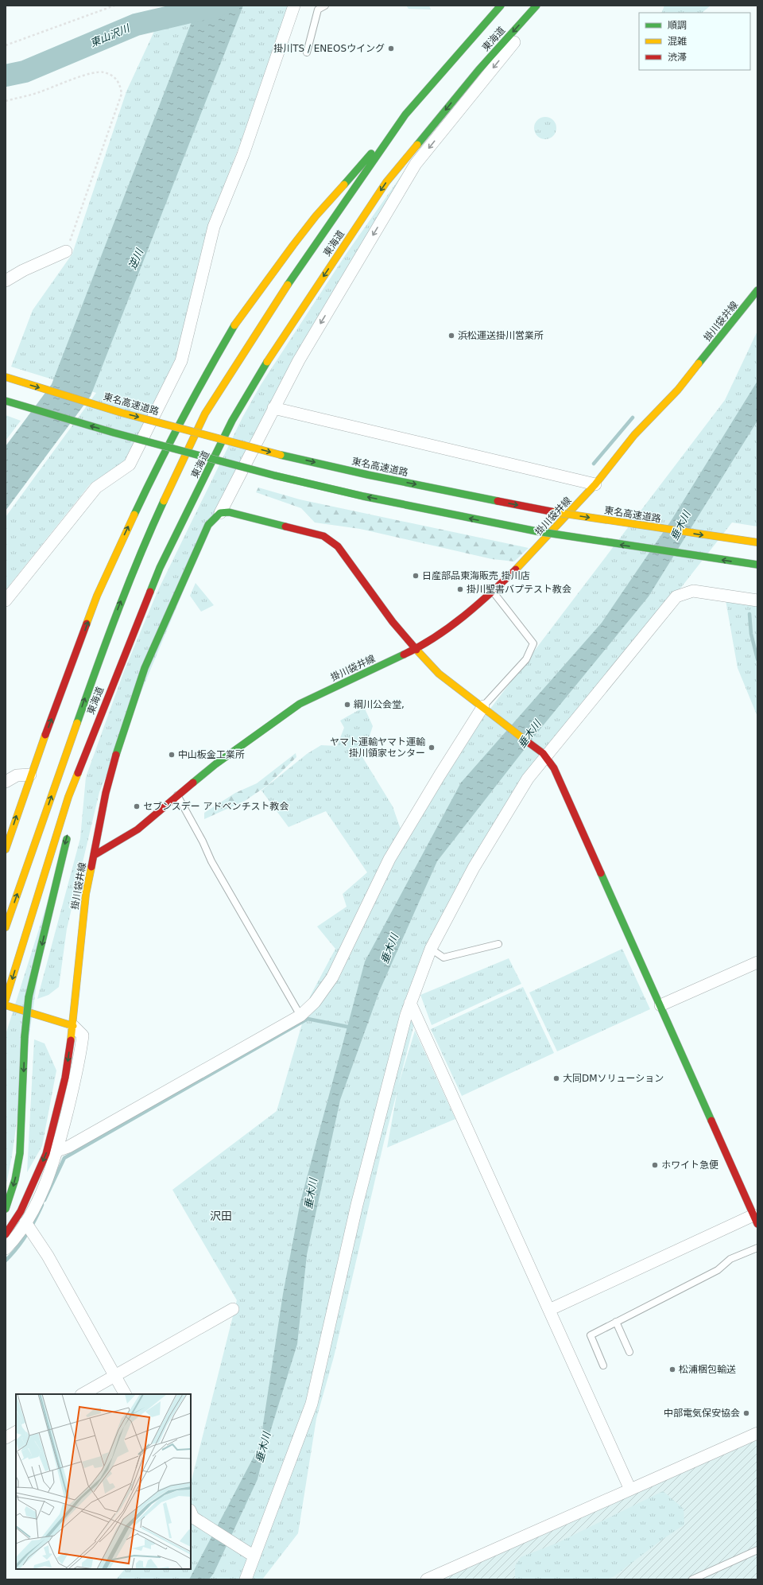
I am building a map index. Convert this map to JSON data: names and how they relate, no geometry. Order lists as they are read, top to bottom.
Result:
{
  "streets": {
    "main road": ["東海道", "掛川袋井線", "東名高速道路"]
  },
  "districts": ["沢田"],
  "water": ["東山沢川", "逆川", "垂木川"],
  "places": [
    "掛川TS / ENEOSウイング",
    "浜松運送掛川営業所",
    "日産部品東海販売 掛川店",
    "掛川聖書バプテスト教会",
    "綱川公会堂,",
    "ヤマト運輸ヤマト運輸 掛川領家センター",
    "中山板金工業所",
    "セブンスデー アドベンチスト教会",
    "大同DMソリューション",
    "ホワイト急便",
    "松浦梱包輸送",
    "中部電気保安協会"
  ],
  "legend": ["順調", "混雑", "渋滞"]
}
